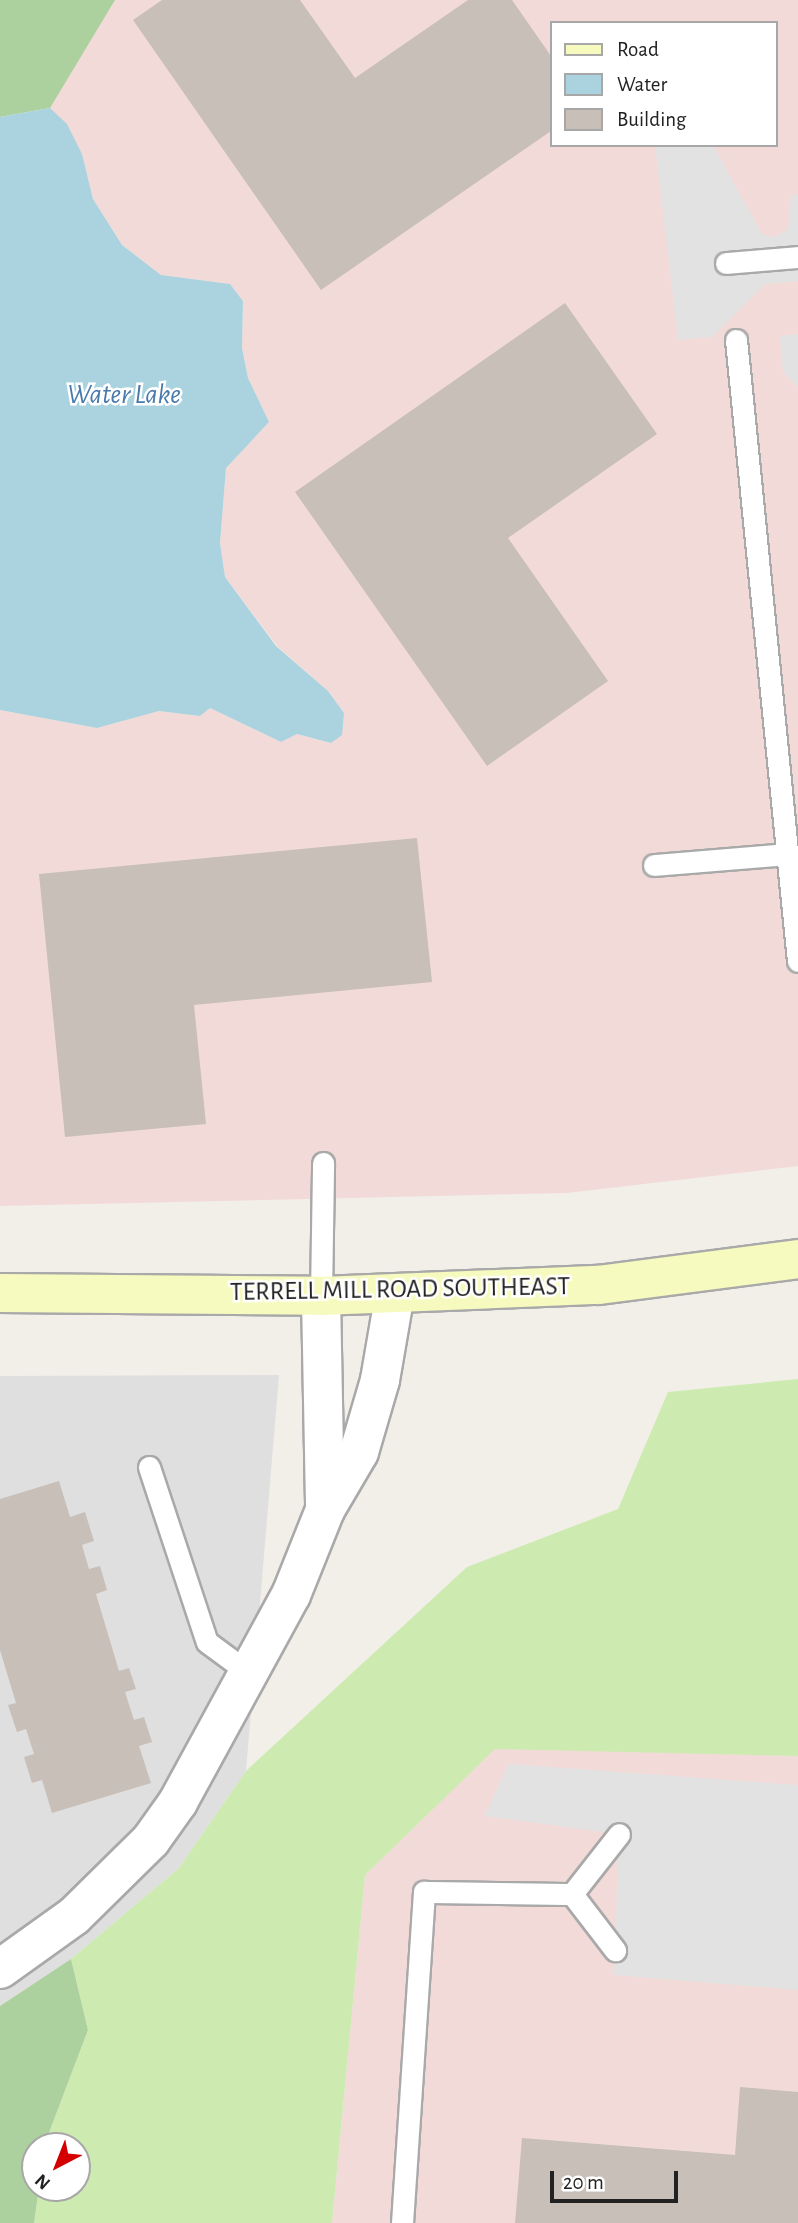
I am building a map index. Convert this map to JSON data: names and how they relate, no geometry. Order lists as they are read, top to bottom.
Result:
{
  "streets": {
    "main road": ["TERRELL MILL ROAD SOUTHEAST"]
  },
  "water": ["Water Lake"],
  "legend": ["Road", "Water", "Building"],
  "scale_bar": "20 m",
  "north": "bottom left"
}
